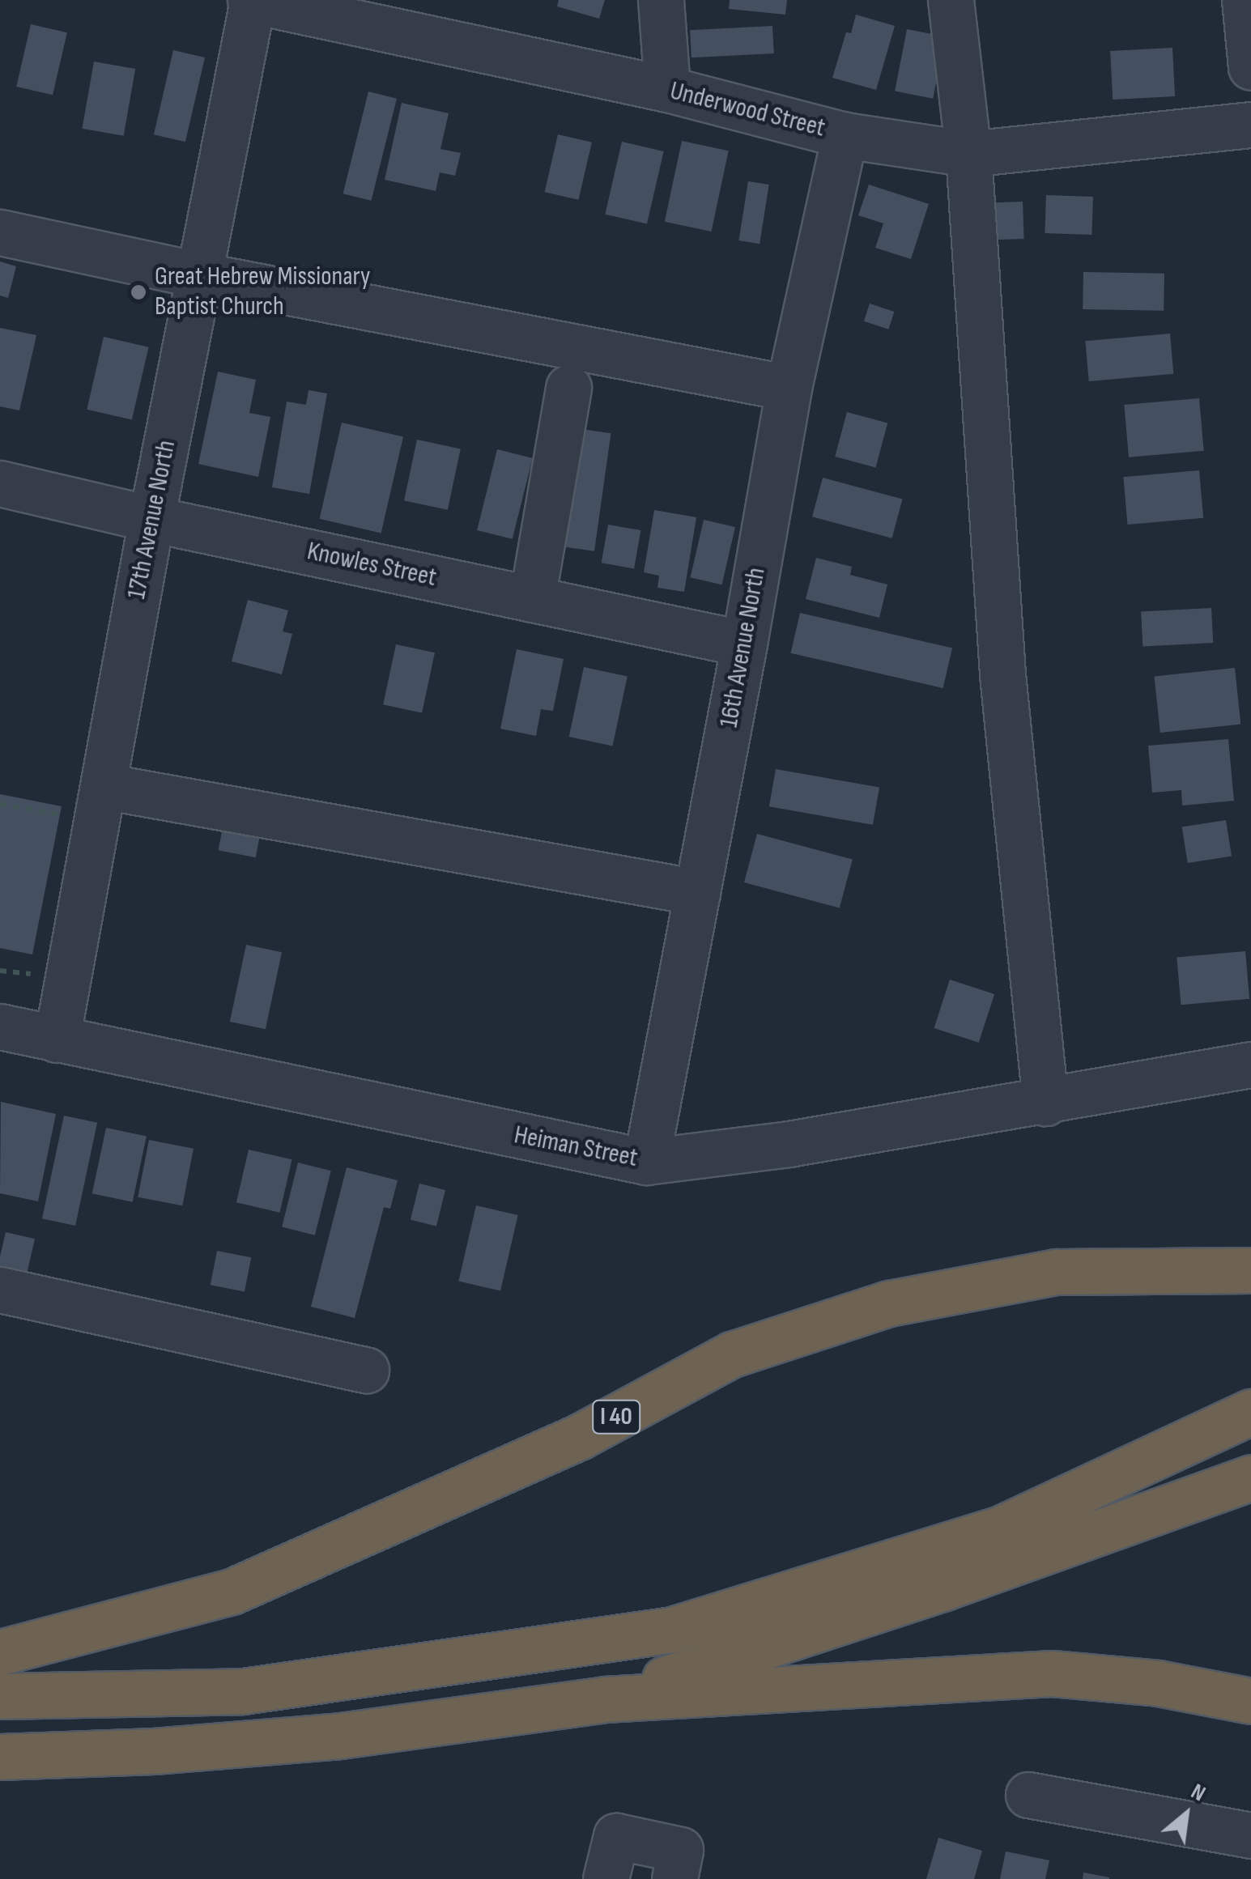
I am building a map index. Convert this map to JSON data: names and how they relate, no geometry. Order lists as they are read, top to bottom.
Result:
{
  "streets": {
    "highway": ["I 40"],
    "street": [
      "Underwood Street",
      "17th Avenue North",
      "Knowles Street",
      "16th Avenue North",
      "Heiman Street"
    ]
  },
  "crossings": [
    ["Underwood Street", "17th Avenue North"],
    ["Underwood Street", "16th Avenue North"],
    ["17th Avenue North", "Knowles Street"],
    ["17th Avenue North", "Heiman Street"],
    ["Knowles Street", "16th Avenue North"],
    ["16th Avenue North", "Heiman Street"]
  ],
  "places": ["Great Hebrew Missionary Baptist Church"],
  "north": "top right"
}
